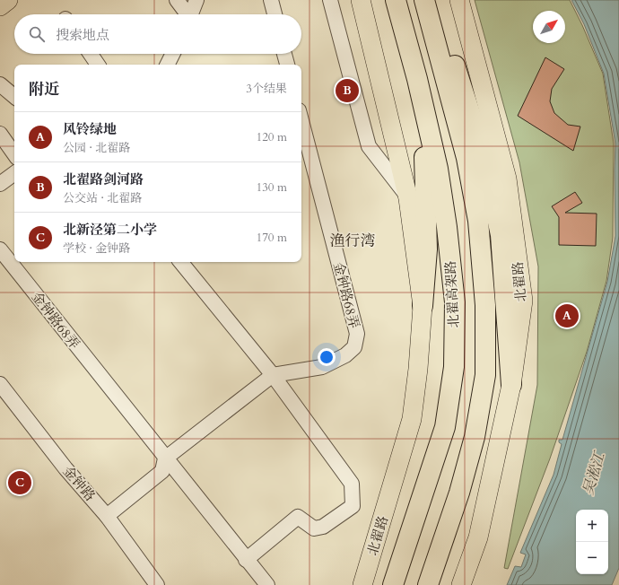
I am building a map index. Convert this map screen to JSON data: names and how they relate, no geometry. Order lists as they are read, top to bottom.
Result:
{
  "streets": {
    "highway": ["北翟高架路"],
    "main road": ["北翟路"],
    "street": ["金钟路68弄", "金钟路"]
  },
  "crossings": [
    ["金钟路68弄", "金钟路"]
  ],
  "districts": ["渔行湾"],
  "water": ["吴淞江"],
  "north": "top right",
  "page": {
    "search": "搜索地点",
    "heading": ["附近", "3个结果"],
    "pins": ["B", "A", "C"],
    "list": [
      {
        "mark": "A",
        "name": "风铃绿地",
        "note": "公园 · 北翟路",
        "value": "120 m"
      },
      {
        "mark": "B",
        "name": "北翟路剑河路",
        "note": "公交站 · 北翟路",
        "value": "130 m"
      },
      {
        "mark": "C",
        "name": "北新泾第二小学",
        "note": "学校 · 金钟路",
        "value": "170 m"
      }
    ],
    "map_buttons": ["+", "−"]
  }
}
